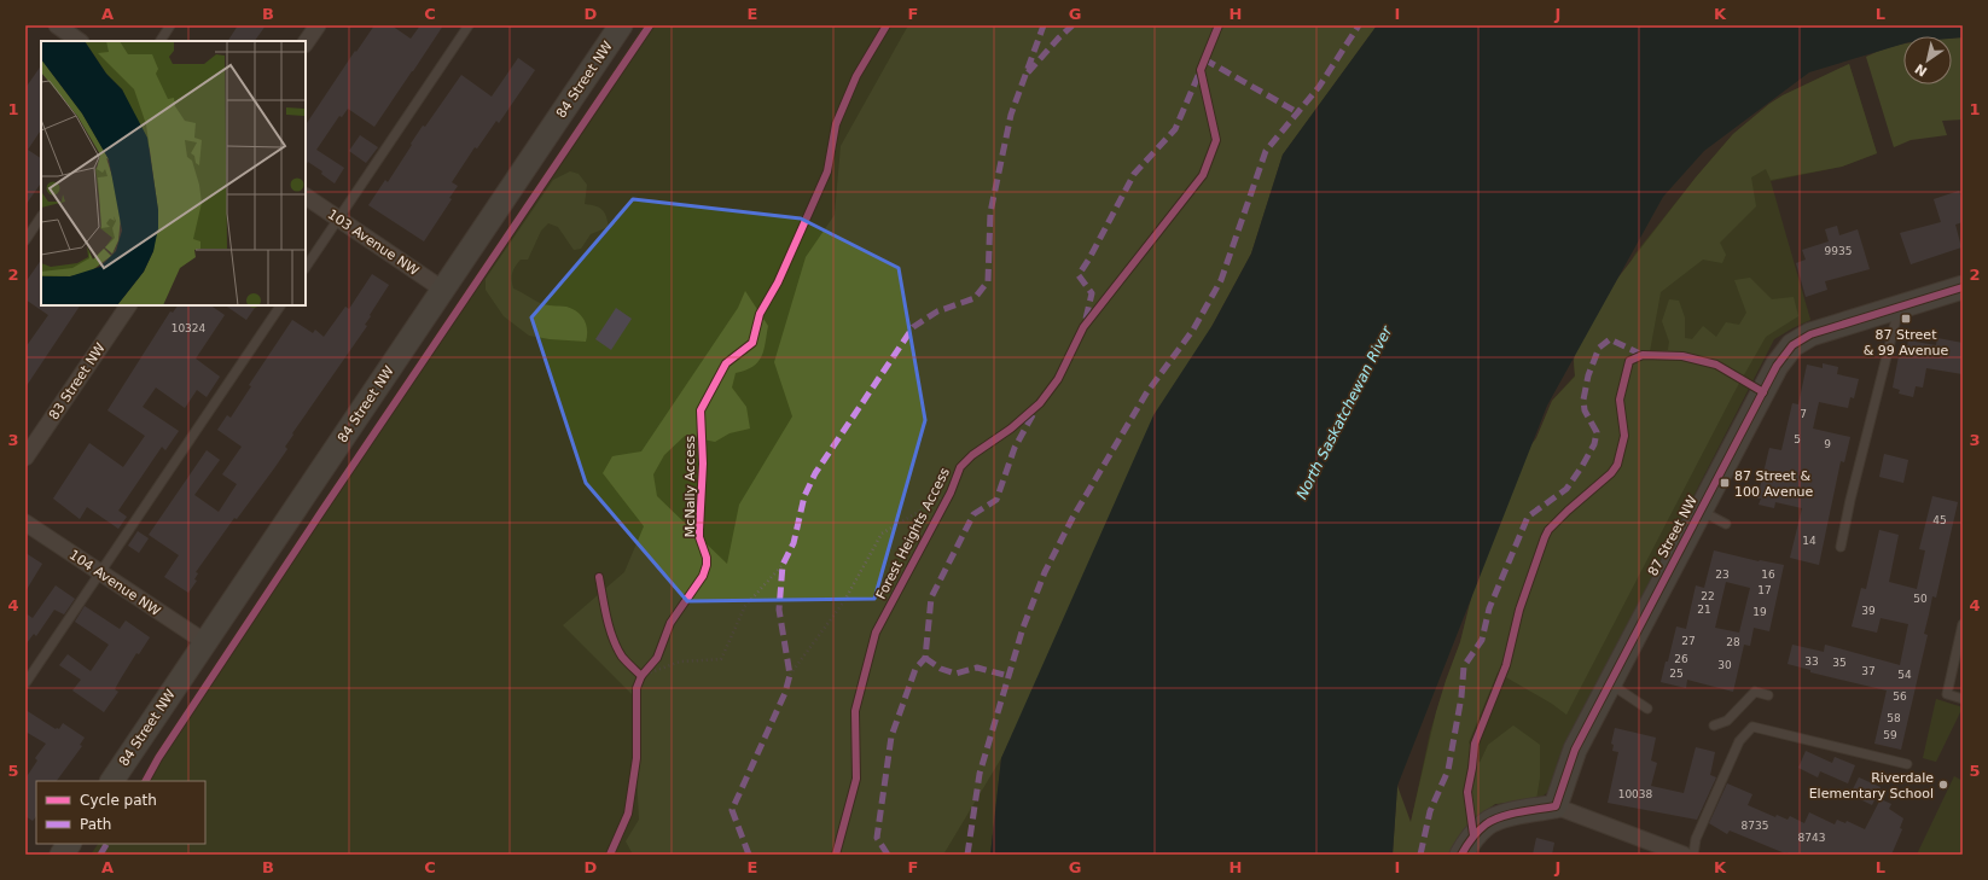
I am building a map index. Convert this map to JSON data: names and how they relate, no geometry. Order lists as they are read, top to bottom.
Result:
{
  "streets": {
    "main road": ["84 Street NW", "87 Street NW"],
    "street": ["103 Avenue NW", "83 Street NW", "104 Avenue NW"],
    "cycle path": ["McNally Access", "Forest Heights Access"]
  },
  "crossings": [
    ["84 Street NW", "103 Avenue NW"],
    ["84 Street NW", "104 Avenue NW"]
  ],
  "water": ["North Saskatchewan River"],
  "places": {
    "transit": ["87 Street & 99 Avenue", "87 Street & 100 Avenue"],
    "other": ["Riverdale Elementary School"]
  },
  "house_numbers": [
    "9935",
    "10324",
    "7",
    "5",
    "9",
    "45",
    "14",
    "23",
    "16",
    "17",
    "22",
    "50",
    "21",
    "39",
    "19",
    "27",
    "28",
    "26",
    "33",
    "35",
    "30",
    "37",
    "25",
    "54",
    "56",
    "58",
    "59",
    "10038",
    "8735",
    "8743"
  ],
  "legend": ["Cycle path", "Path"],
  "north": "bottom left",
  "grid": {
    "columns": [
      "A",
      "B",
      "C",
      "D",
      "E",
      "F",
      "G",
      "H",
      "I",
      "J",
      "K",
      "L"
    ],
    "rows": [
      "1",
      "2",
      "3",
      "4",
      "5"
    ]
  }
}
